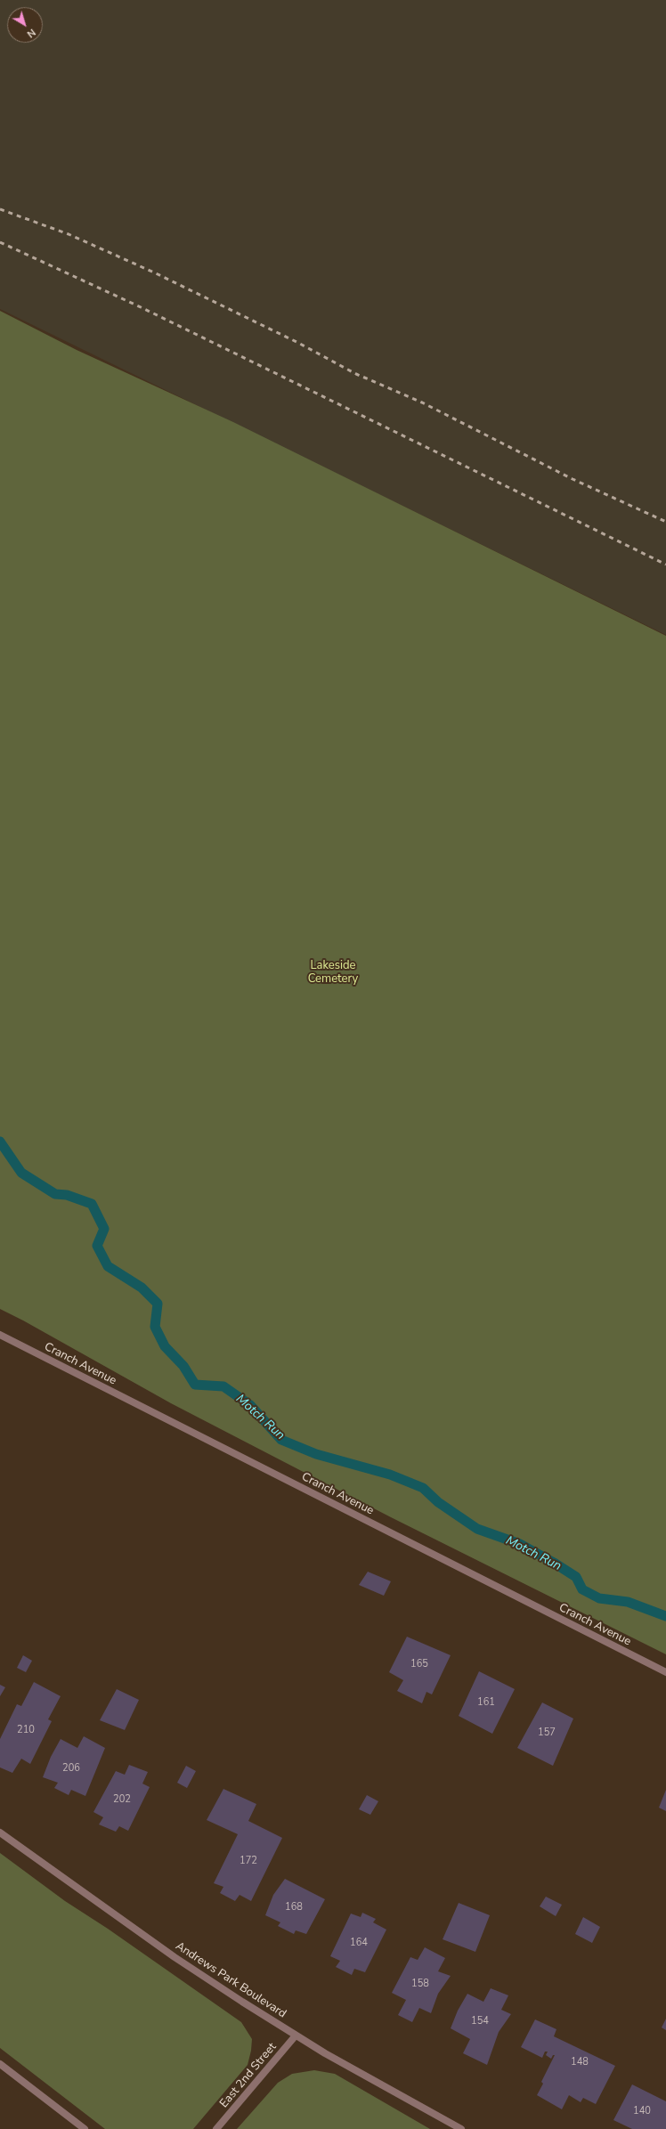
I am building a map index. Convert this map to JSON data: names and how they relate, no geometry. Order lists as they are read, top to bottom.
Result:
{
  "streets": {
    "street": ["Cranch Avenue", "Andrews Park Boulevard", "East 2nd Street"]
  },
  "crossings": [
    ["Andrews Park Boulevard", "East 2nd Street"]
  ],
  "water": ["Motch Run"],
  "parks": ["Lakeside Cemetery"],
  "house_numbers": [
    "165",
    "161",
    "210",
    "157",
    "206",
    "202",
    "172",
    "168",
    "164",
    "158",
    "154",
    "148",
    "140"
  ],
  "north": "bottom right"
}
